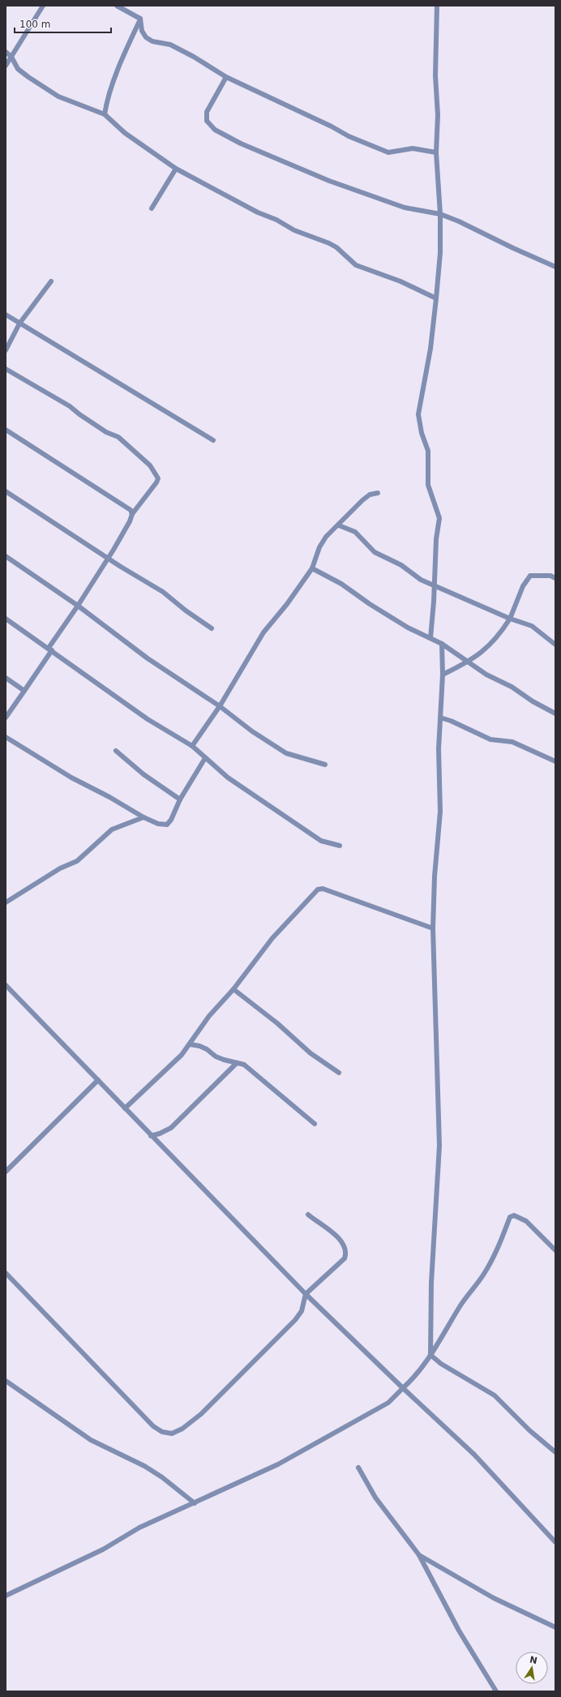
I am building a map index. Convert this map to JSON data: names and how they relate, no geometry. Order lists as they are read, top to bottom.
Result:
{
  "scale_bar": "100 m",
  "north": "top"
}
